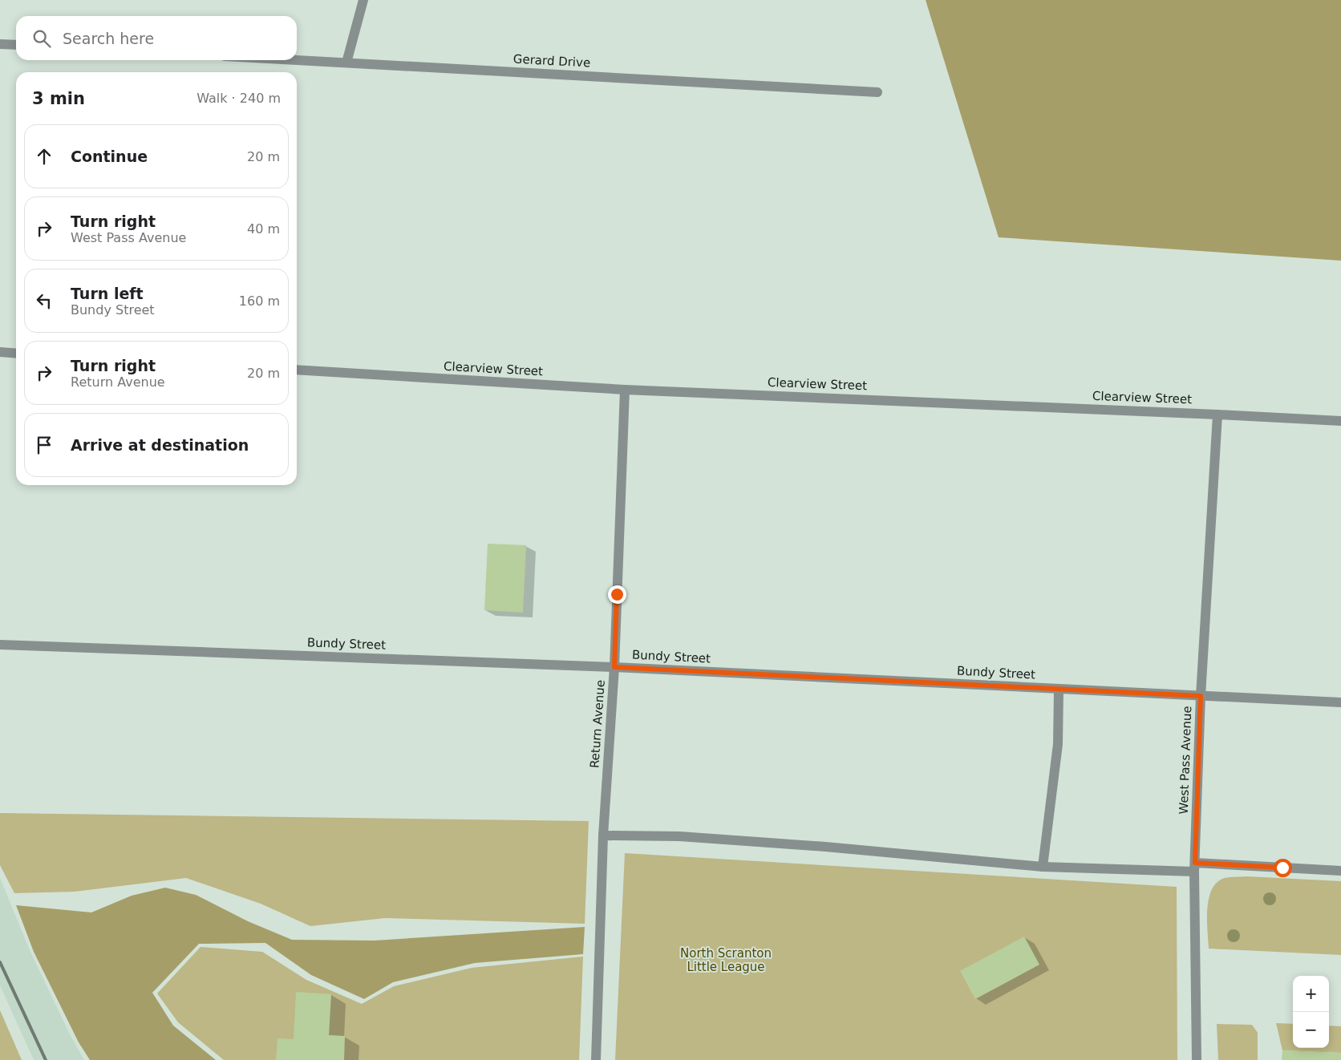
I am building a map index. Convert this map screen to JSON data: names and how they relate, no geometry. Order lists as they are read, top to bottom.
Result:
{
  "streets": {
    "street": [
      "Gerard Drive",
      "Clearview Street",
      "Bundy Street",
      "Return Avenue",
      "West Pass Avenue"
    ]
  },
  "crossings": [
    ["Clearview Street", "Return Avenue"],
    ["Clearview Street", "West Pass Avenue"],
    ["Bundy Street", "Return Avenue"],
    ["Bundy Street", "West Pass Avenue"]
  ],
  "parks": ["North Scranton Little League"],
  "page": {
    "search": "Search here",
    "heading": ["3 min", "Walk · 240 m"],
    "list": [
      ["Continue", "20 m"],
      ["Turn right", "West Pass Avenue", "40 m"],
      ["Turn left", "Bundy Street", "160 m"],
      ["Turn right", "Return Avenue", "20 m"],
      "Arrive at destination"
    ],
    "map_buttons": ["+", "−"]
  }
}
